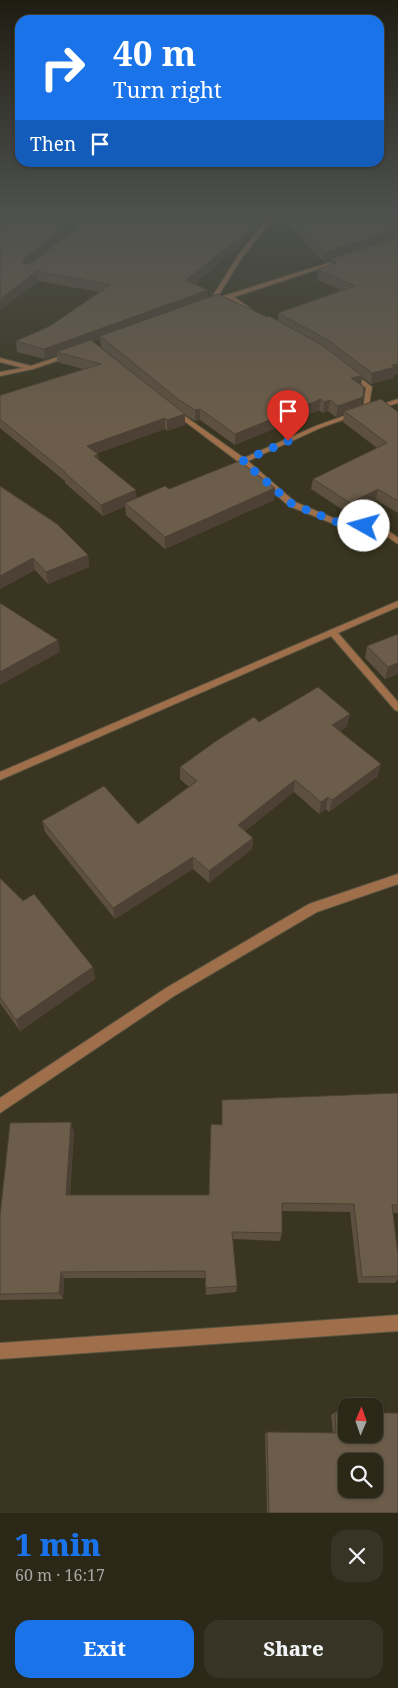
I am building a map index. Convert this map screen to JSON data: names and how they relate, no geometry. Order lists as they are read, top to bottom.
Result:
{
  "north": "top",
  "page": {
    "turn": ["40 m", "Turn right"],
    "then": "Then",
    "heading": ["1 min", "60 m · 16:17"],
    "buttons": ["Exit", "Share"]
  }
}
